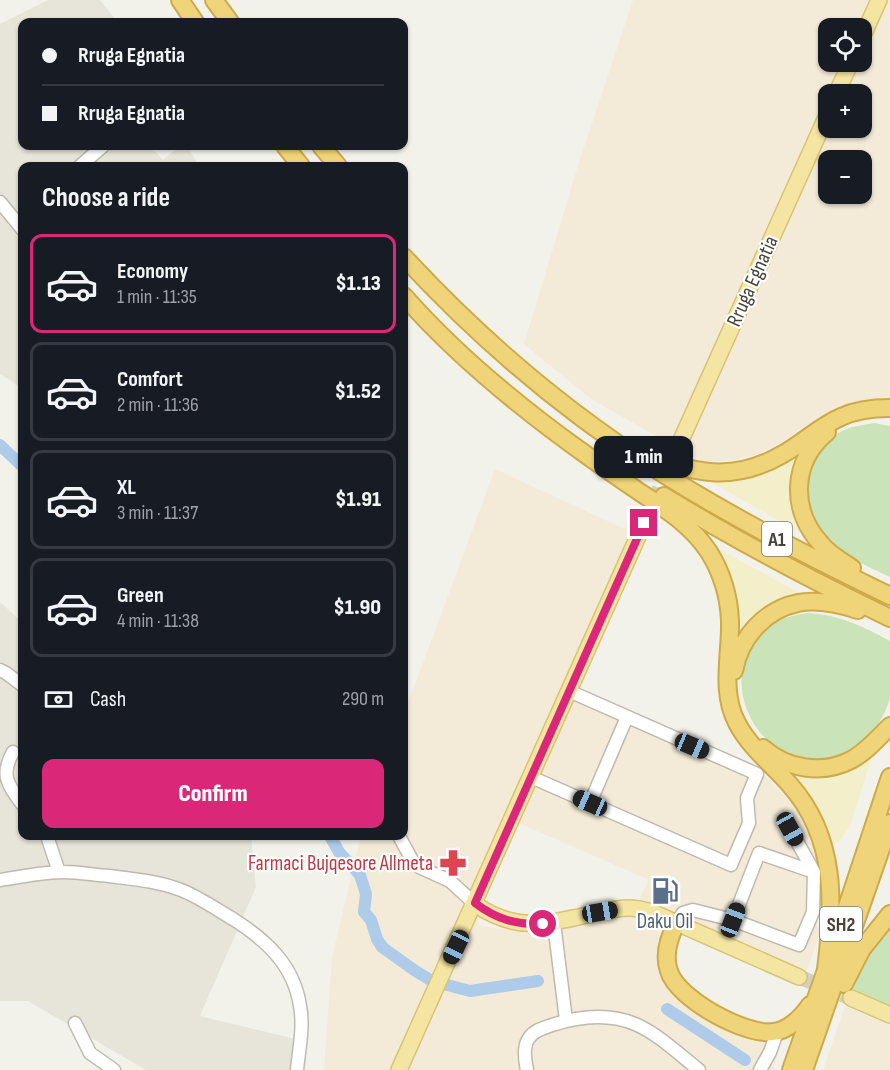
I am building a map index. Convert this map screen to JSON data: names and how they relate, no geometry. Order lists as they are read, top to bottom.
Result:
{
  "streets": {
    "highway": ["A1", "SH2"],
    "main road": ["Rruga Egnatia"]
  },
  "places": {
    "pharmacy": ["Farmaci Bujqesore Allmeta"],
    "fuel station": ["Daku Oil"]
  },
  "page": {
    "map_buttons": ["+", "−"],
    "banner": ["Rruga Egnatia", "Rruga Egnatia"],
    "heading": "Choose a ride",
    "list": [
      {
        "name": "Economy",
        "note": "1 min · 11:35",
        "value": "$1.13"
      },
      {
        "name": "Comfort",
        "note": "2 min · 11:36",
        "value": "$1.52"
      },
      {
        "name": "XL",
        "note": "3 min · 11:37",
        "value": "$1.91"
      },
      {
        "name": "Green",
        "note": "4 min · 11:38",
        "value": "$1.90"
      }
    ],
    "bubble": "1 min",
    "pay": ["Cash", "290 m"],
    "buttons": "Confirm"
  }
}
